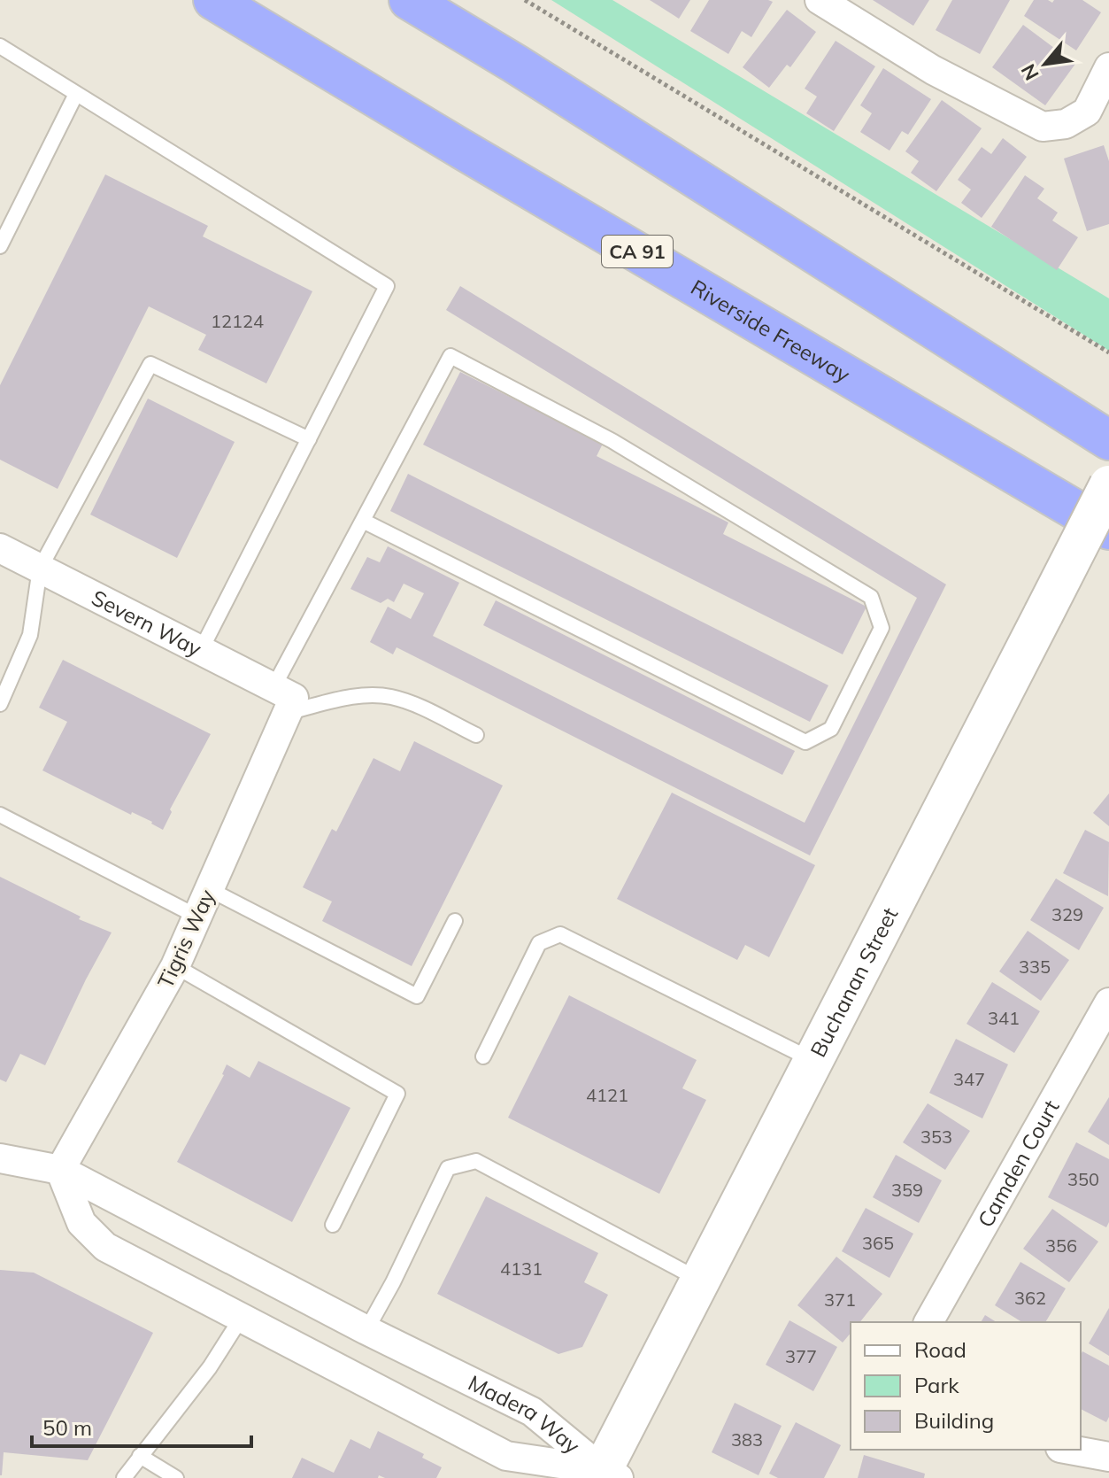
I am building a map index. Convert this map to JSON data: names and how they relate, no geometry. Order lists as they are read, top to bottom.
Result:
{
  "streets": {
    "highway": ["CA 91", "Riverside Freeway"],
    "street": [
      "Severn Way",
      "Tigris Way",
      "Buchanan Street",
      "Camden Court",
      "Madera Way"
    ]
  },
  "crossings": [
    ["Severn Way", "Tigris Way"],
    ["Tigris Way", "Madera Way"],
    ["Buchanan Street", "Madera Way"]
  ],
  "house_numbers": [
    "12124",
    "329",
    "335",
    "341",
    "347",
    "4121",
    "353",
    "350",
    "359",
    "365",
    "356",
    "4131",
    "362",
    "371",
    "377",
    "383"
  ],
  "legend": ["Road", "Park", "Building"],
  "scale_bar": "50 m",
  "north": "bottom left"
}
